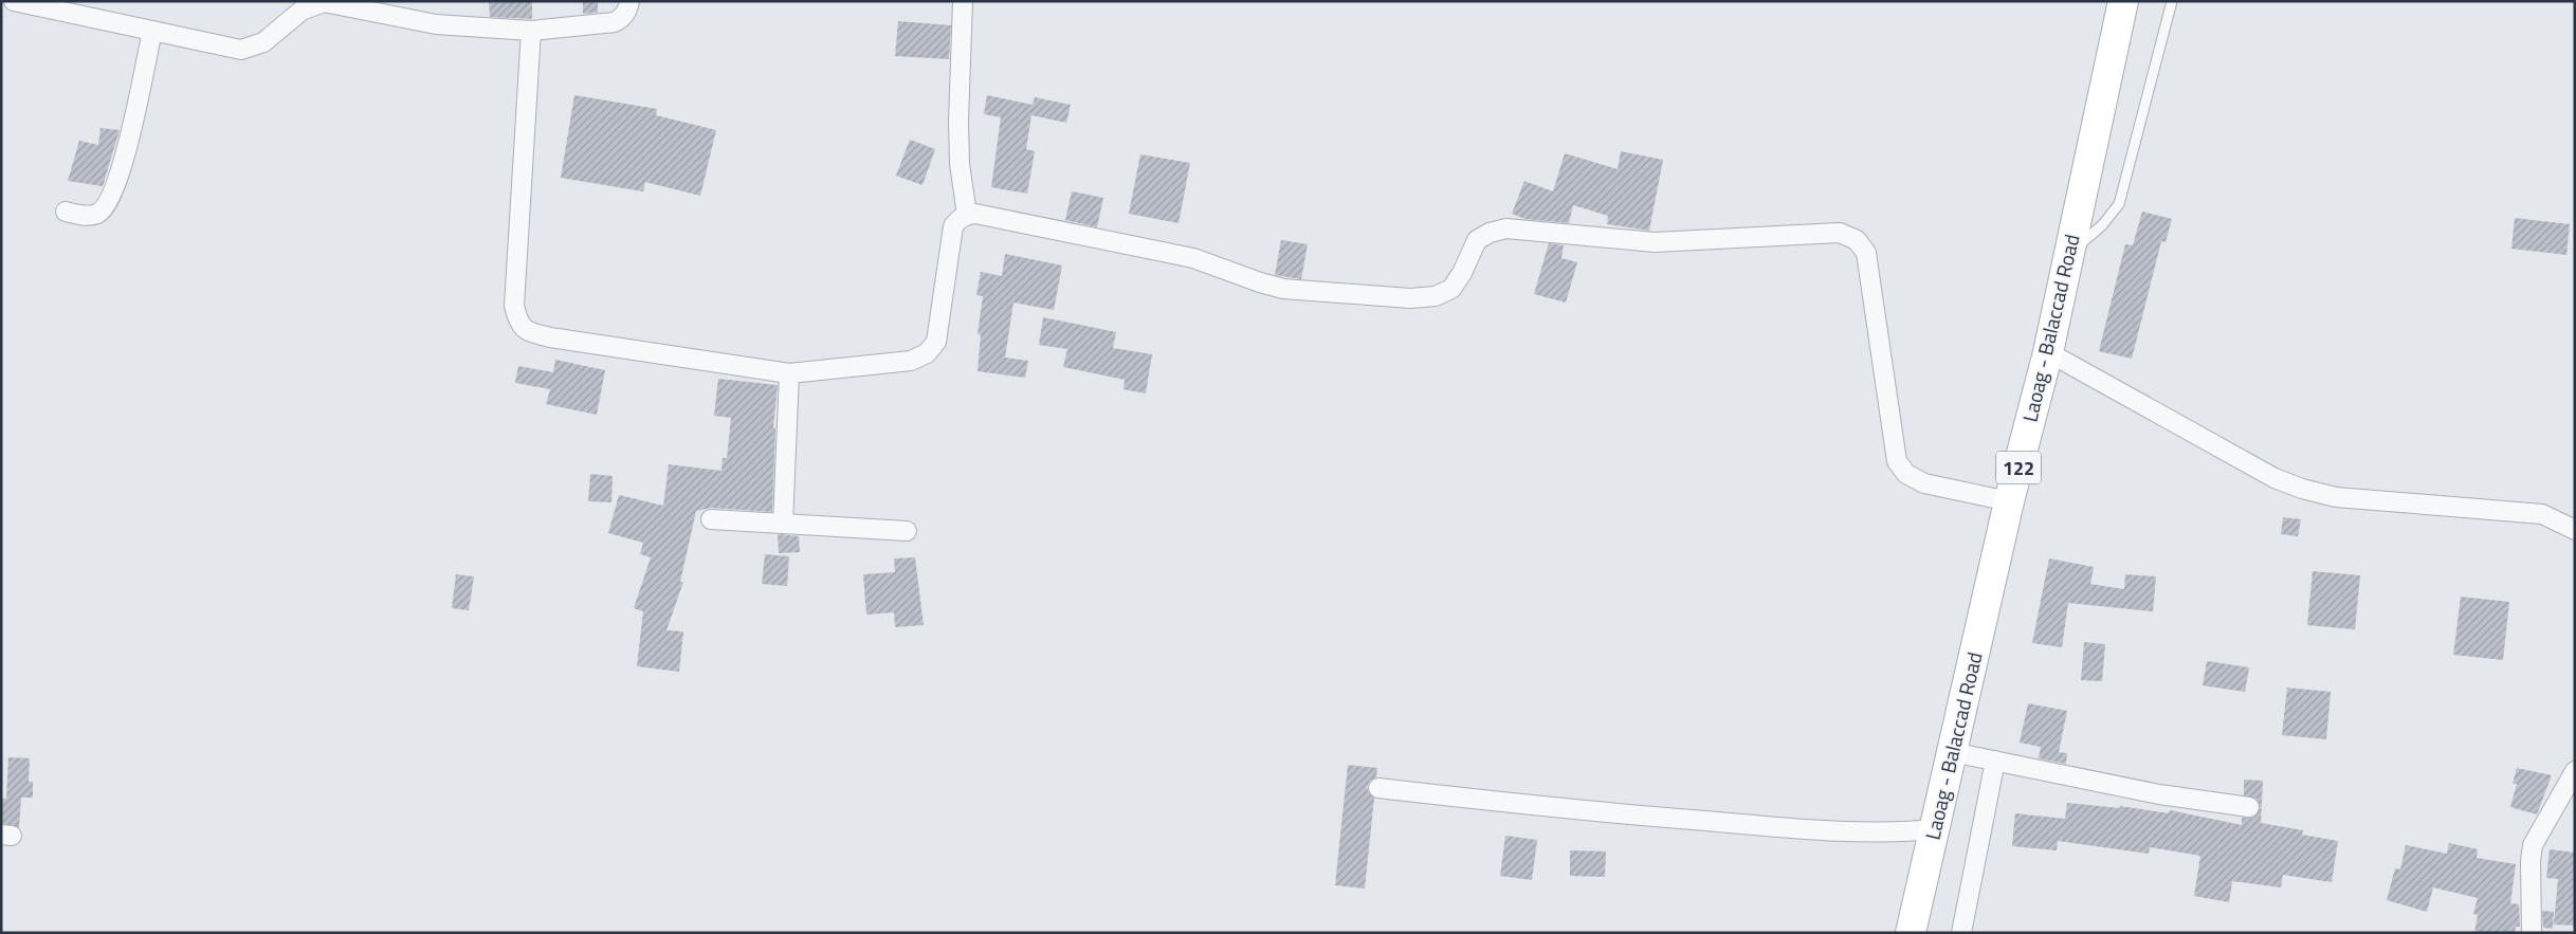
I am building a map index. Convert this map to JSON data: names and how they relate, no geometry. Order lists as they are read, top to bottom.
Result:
{
  "streets": {
    "main road": ["Laoag - Balaccad Road", "122"]
  }
}
